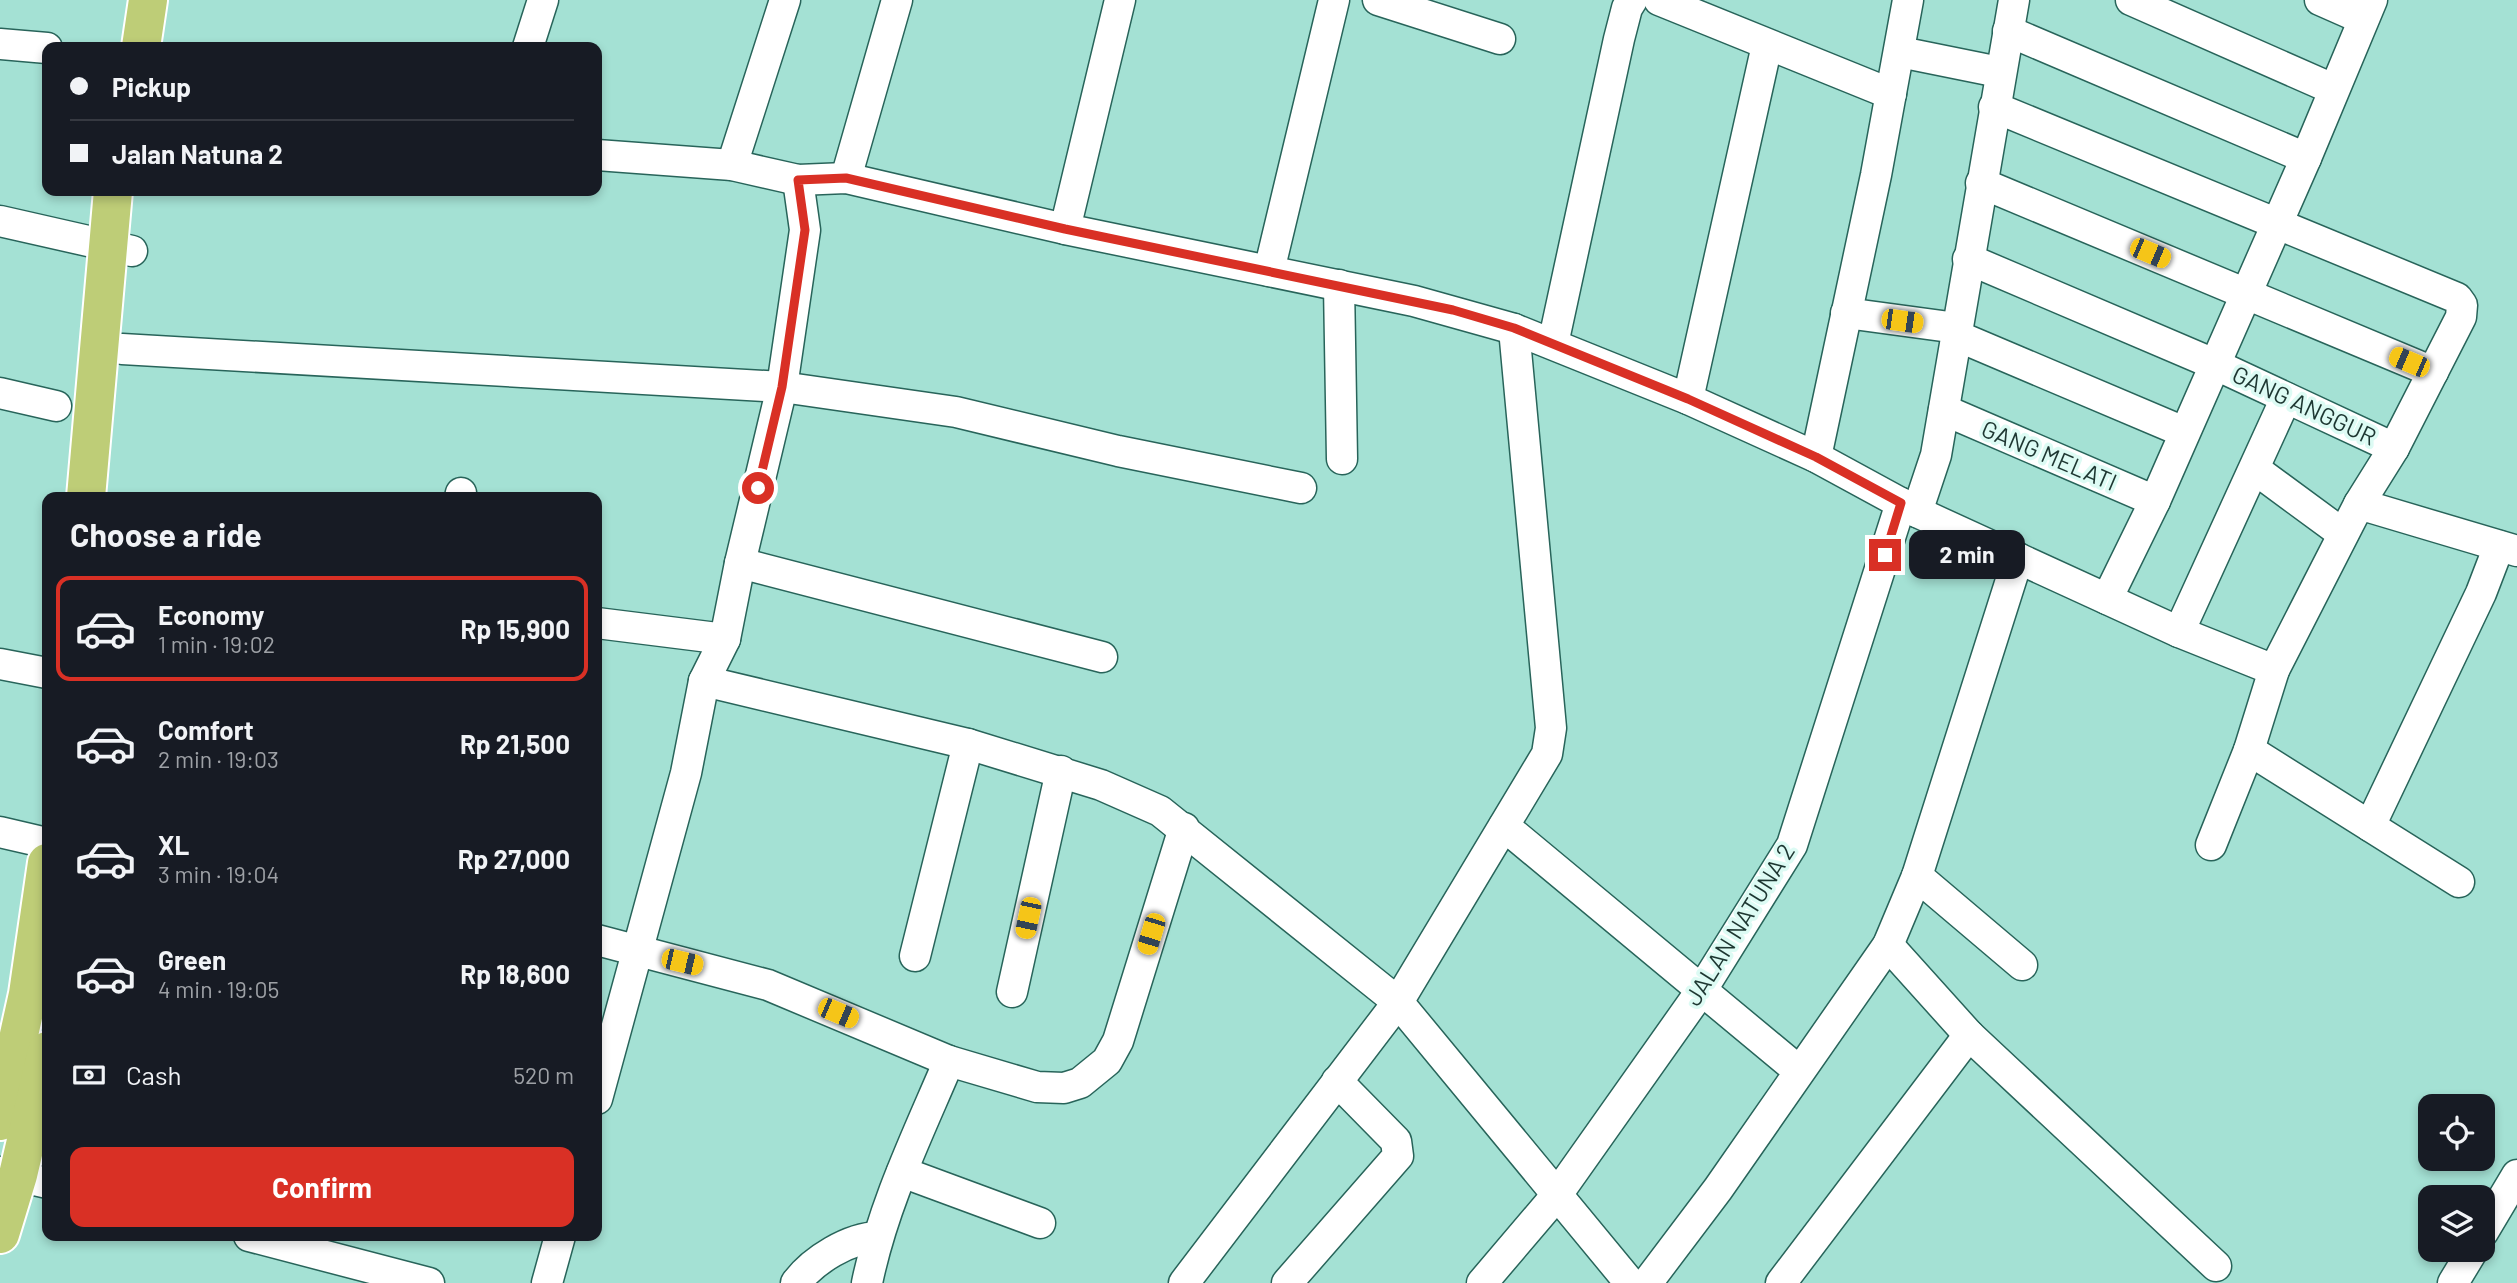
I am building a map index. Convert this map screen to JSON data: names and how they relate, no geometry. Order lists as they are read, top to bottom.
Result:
{
  "streets": {
    "street": ["GANG ANGGUR", "GANG MELATI", "JALAN NATUNA 2"]
  },
  "crossings": [
    ["GANG ANGGUR", "JALAN NATUNA 2"],
    ["GANG MELATI", "JALAN NATUNA 2"]
  ],
  "page": {
    "banner": ["Pickup", "Jalan Natuna 2"],
    "heading": "Choose a ride",
    "bubble": "2 min",
    "list": [
      {
        "name": "Economy",
        "note": "1 min · 19:02",
        "value": "Rp 15,900"
      },
      {
        "name": "Comfort",
        "note": "2 min · 19:03",
        "value": "Rp 21,500"
      },
      {
        "name": "XL",
        "note": "3 min · 19:04",
        "value": "Rp 27,000"
      },
      {
        "name": "Green",
        "note": "4 min · 19:05",
        "value": "Rp 18,600"
      }
    ],
    "pay": ["Cash", "520 m"],
    "buttons": "Confirm"
  }
}
